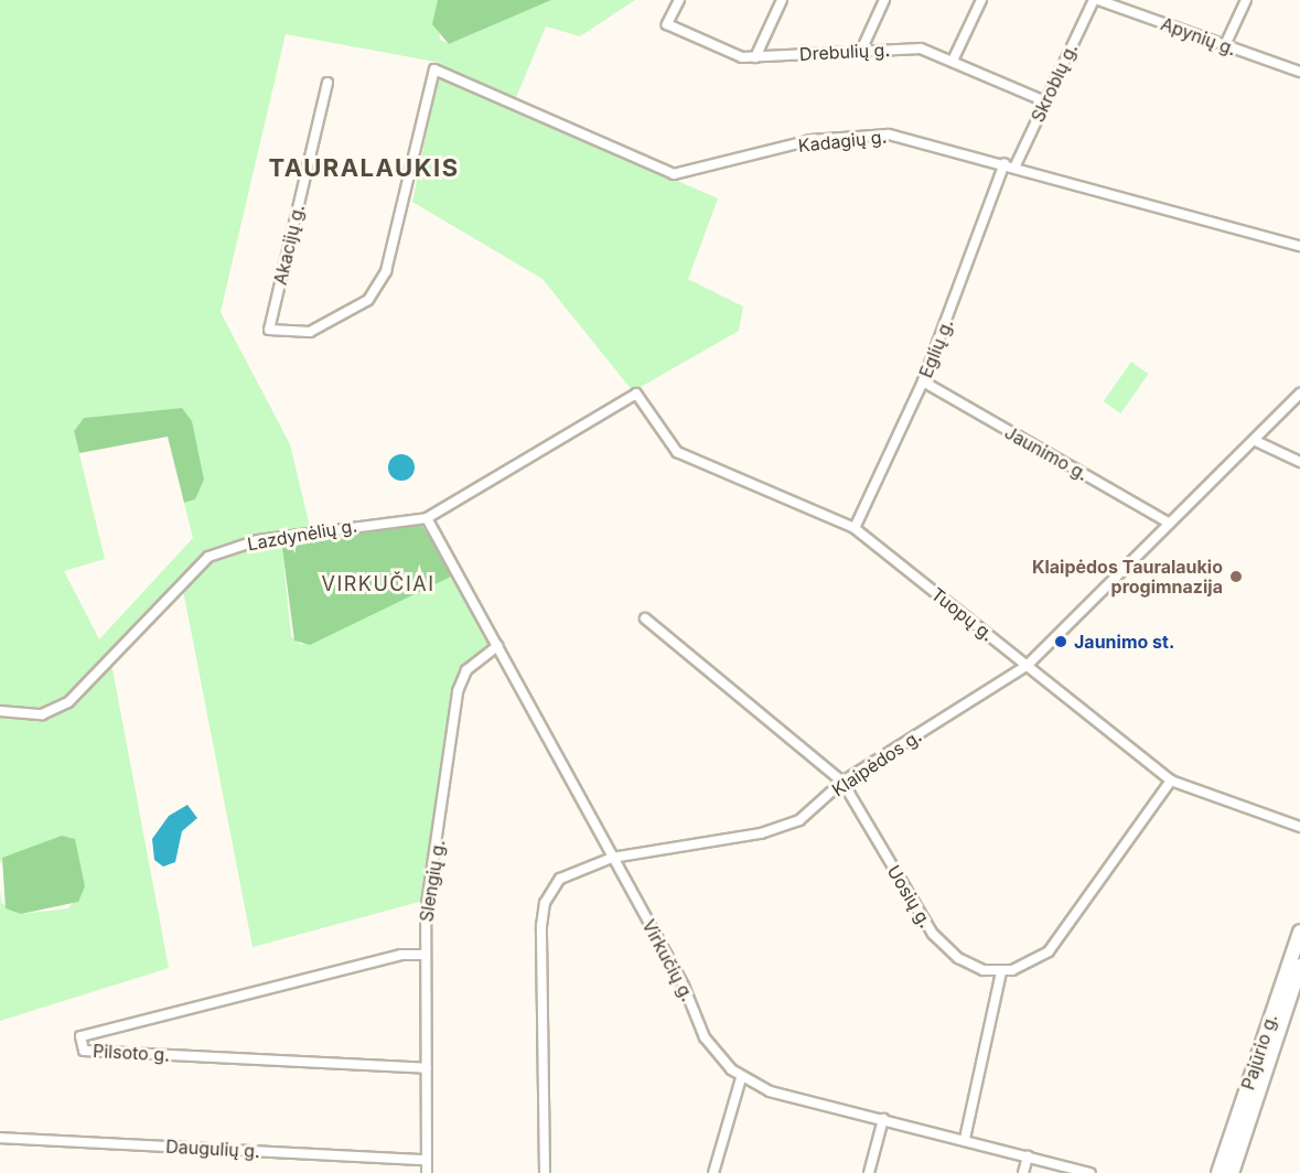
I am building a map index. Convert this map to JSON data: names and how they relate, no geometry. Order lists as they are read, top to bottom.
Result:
{
  "streets": {
    "main road": ["Pajūrio g."],
    "street": [
      "Apynių g.",
      "Drebulių g.",
      "Skroblų g.",
      "Kadagių g.",
      "Akacijų g.",
      "Eglių g.",
      "Jaunimo g.",
      "Lazdynėlių g.",
      "Tuopų g.",
      "Klaipėdos g.",
      "Slengių g.",
      "Uosių g.",
      "Virkučių g.",
      "Pilsoto g.",
      "Daugulių g."
    ]
  },
  "crossings": [
    ["Apynių g.", "Skroblų g."],
    ["Drebulių g.", "Skroblų g."],
    ["Skroblų g.", "Kadagių g."],
    ["Kadagių g.", "Akacijų g."],
    ["Kadagių g.", "Eglių g."],
    ["Eglių g.", "Jaunimo g."],
    ["Eglių g.", "Tuopų g."],
    ["Jaunimo g.", "Klaipėdos g."],
    ["Lazdynėlių g.", "Tuopų g."],
    ["Lazdynėlių g.", "Virkučių g."],
    ["Tuopų g.", "Klaipėdos g."],
    ["Klaipėdos g.", "Uosių g."],
    ["Klaipėdos g.", "Virkučių g."],
    ["Slengių g.", "Virkučių g."],
    ["Slengių g.", "Pilsoto g."],
    ["Slengių g.", "Daugulių g."]
  ],
  "districts": ["TAURALAUKIS", "VIRKUČIAI"],
  "places": ["Klaipėdos Tauralaukio progimnazija", "Jaunimo st."]
}
